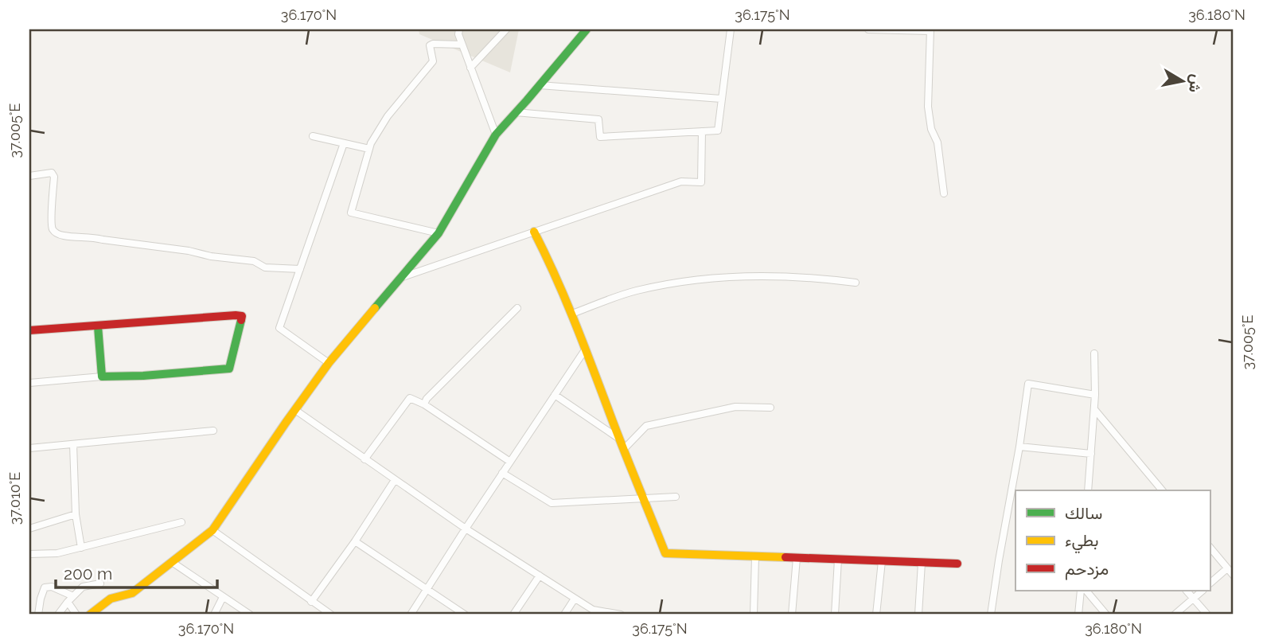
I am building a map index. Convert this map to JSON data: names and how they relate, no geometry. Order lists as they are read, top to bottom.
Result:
{
  "legend": ["سالك", "بطيء", "مزدحم"],
  "scale_bar": "200 m",
  "north": "right",
  "coordinates": [
    "36.170°N",
    "36.175°N",
    "36.180°N",
    "37.005°E",
    "37.010°E"
  ]
}
